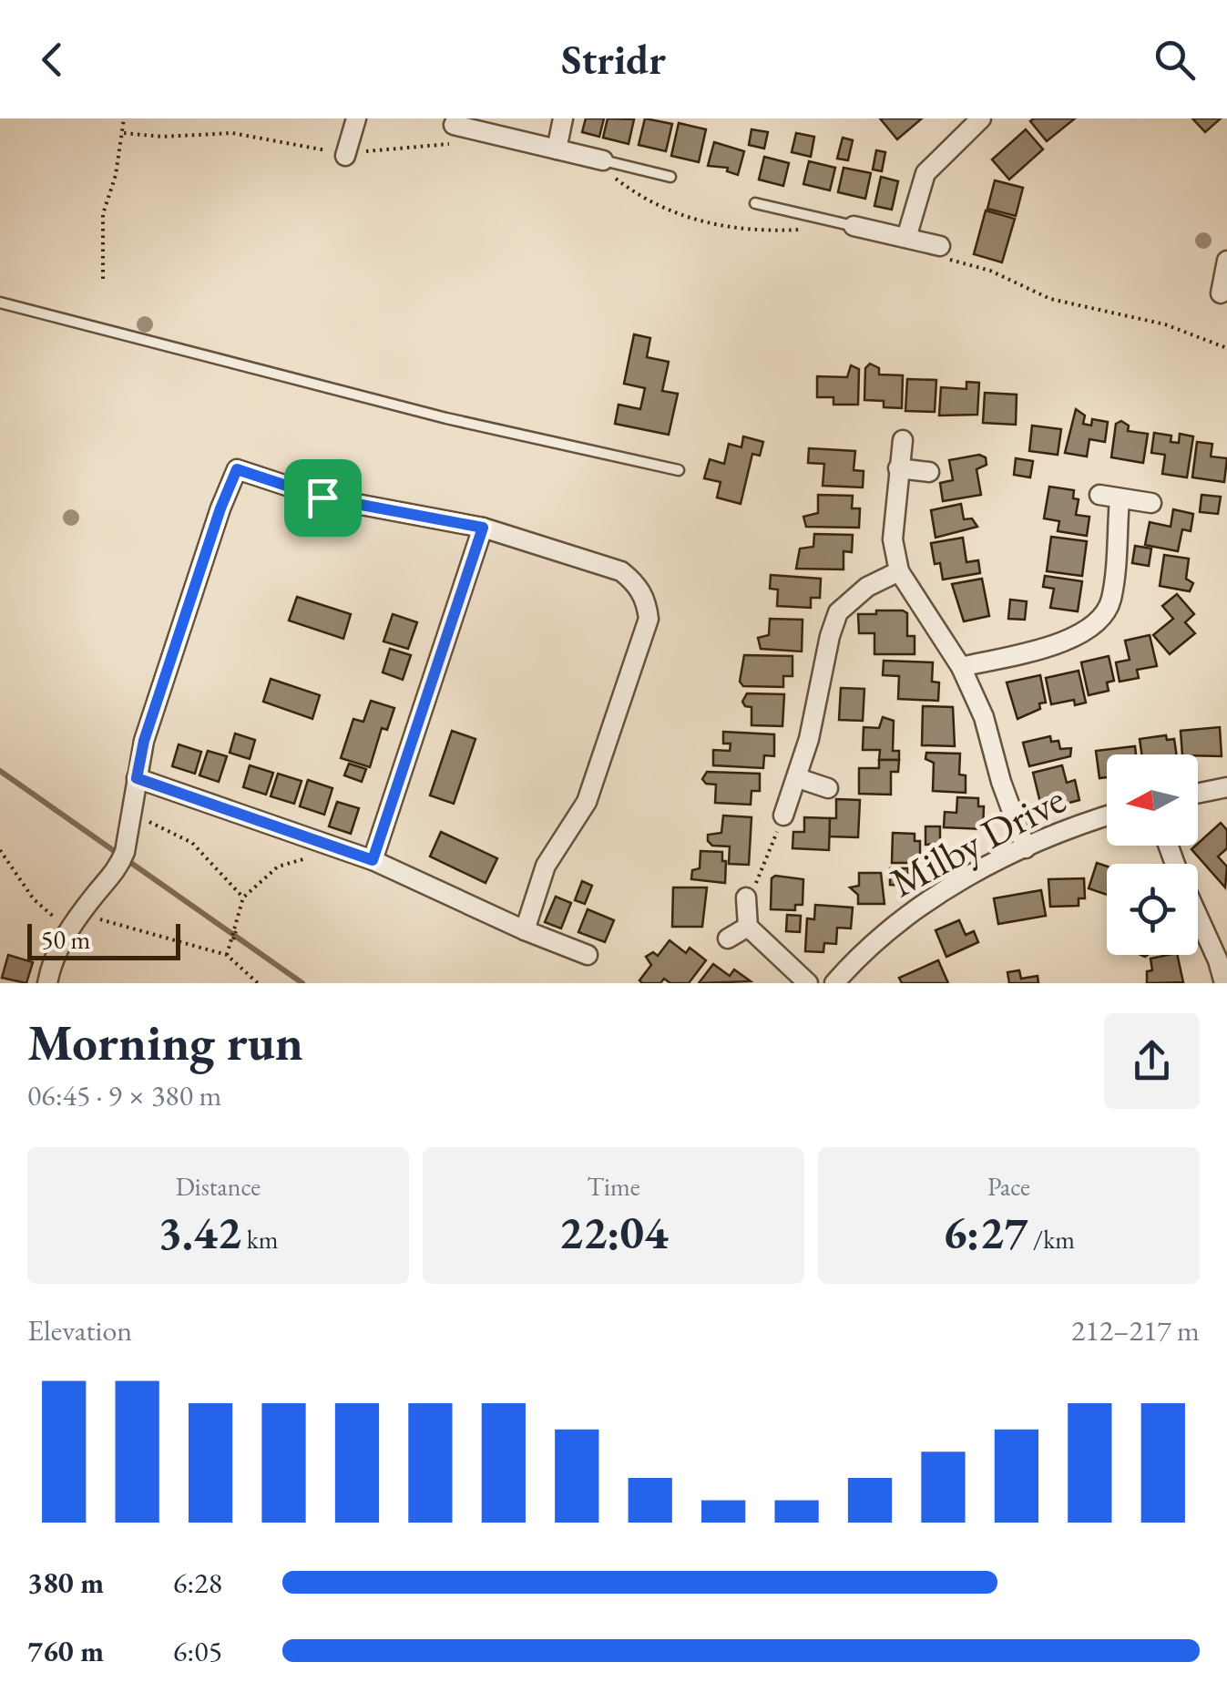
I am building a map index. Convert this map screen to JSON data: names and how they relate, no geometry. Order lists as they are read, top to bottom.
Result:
{
  "streets": {
    "street": ["Milby Drive"]
  },
  "scale_bar": "50 m",
  "north": "left",
  "page": {
    "header": "Stridr",
    "scale": "50 m",
    "heading": ["Morning run", "06:45 · 9 × 380 m"],
    "stats": [
      ["Distance", "3.42 km"],
      ["Time", "22:04"],
      ["Pace", "6:27 /km"]
    ],
    "chart": ["Elevation", "212–217 m"],
    "list": [
      {
        "name": "380 m",
        "note": "6:28"
      },
      {
        "name": "760 m",
        "note": "6:05"
      }
    ]
  }
}
